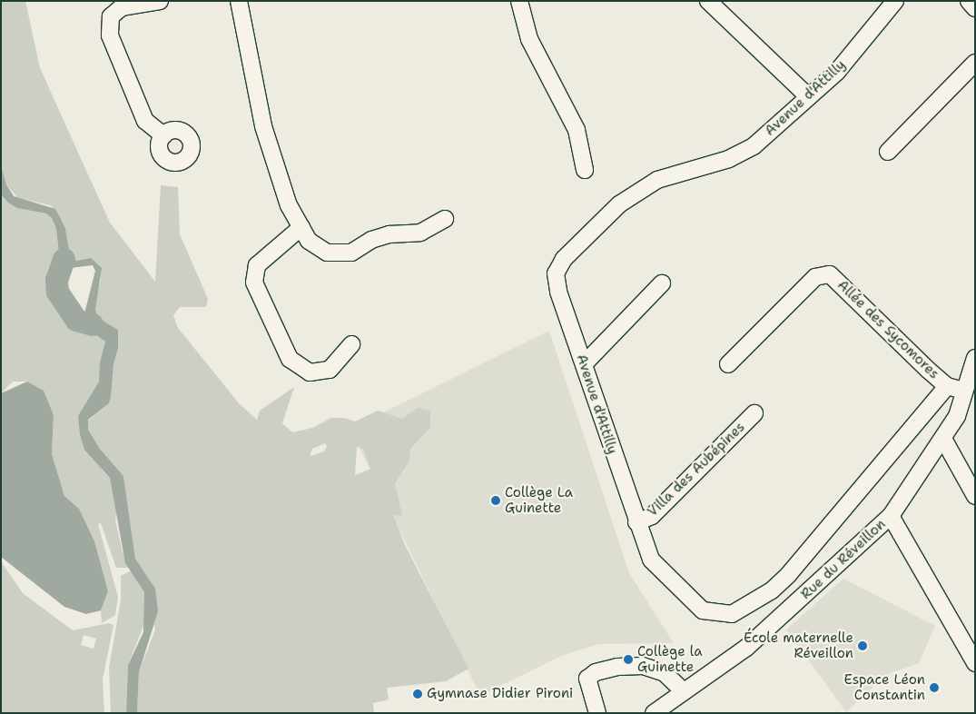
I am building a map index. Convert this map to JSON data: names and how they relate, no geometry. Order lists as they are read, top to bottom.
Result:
{
  "streets": {
    "street": [
      "Avenue d'Attilly",
      "Allée des Sycomores",
      "Villa des Aubépines",
      "Rue du Réveillon"
    ]
  },
  "crossings": [
    ["Avenue d'Attilly", "Allée des Sycomores"],
    ["Avenue d'Attilly", "Villa des Aubépines"]
  ],
  "places": [
    "Collège La Guinette",
    "École maternelle Réveillon",
    "Collège la Guinette",
    "Espace Léon Constantin",
    "Gymnase Didier Pironi"
  ]
}
